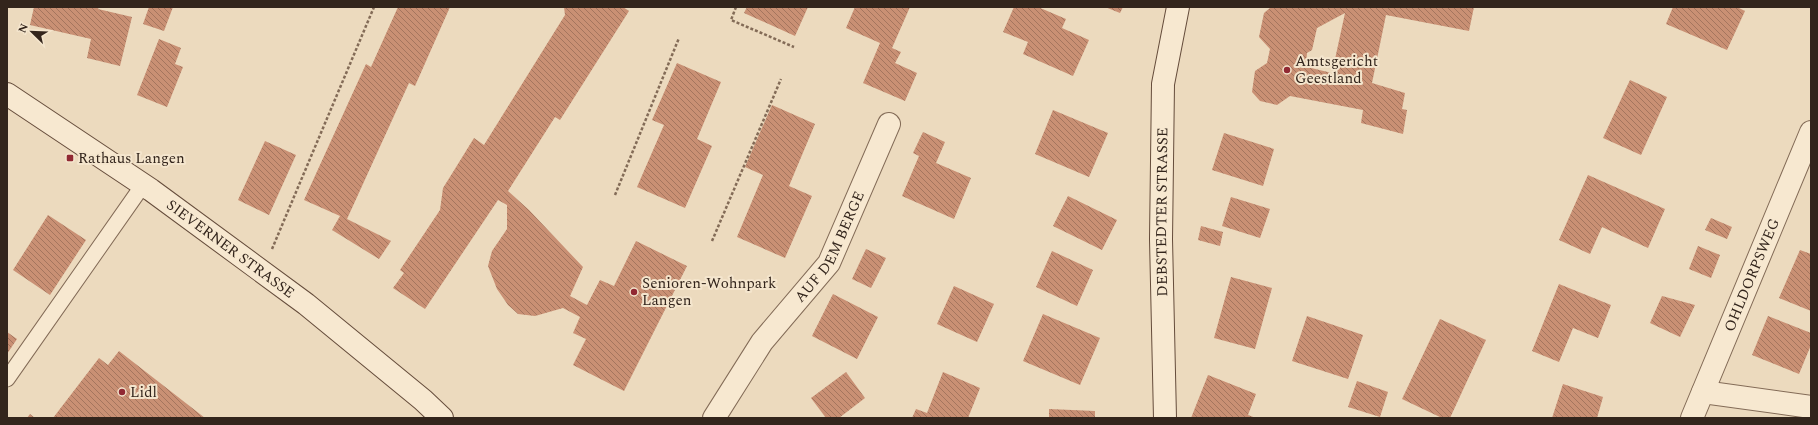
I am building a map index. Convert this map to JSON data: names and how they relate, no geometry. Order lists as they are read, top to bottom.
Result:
{
  "streets": {
    "main road": [
      "DEBSTEDTER STRASSE",
      "AUF DEM BERGE",
      "SIEVERNER STRASSE",
      "OHLDORPSWEG"
    ]
  },
  "places": {
    "other": ["Amtsgericht Geestland", "Senioren-Wohnpark Langen", "Lidl"],
    "transit": ["Rathaus Langen"]
  },
  "north": "top left"
}
